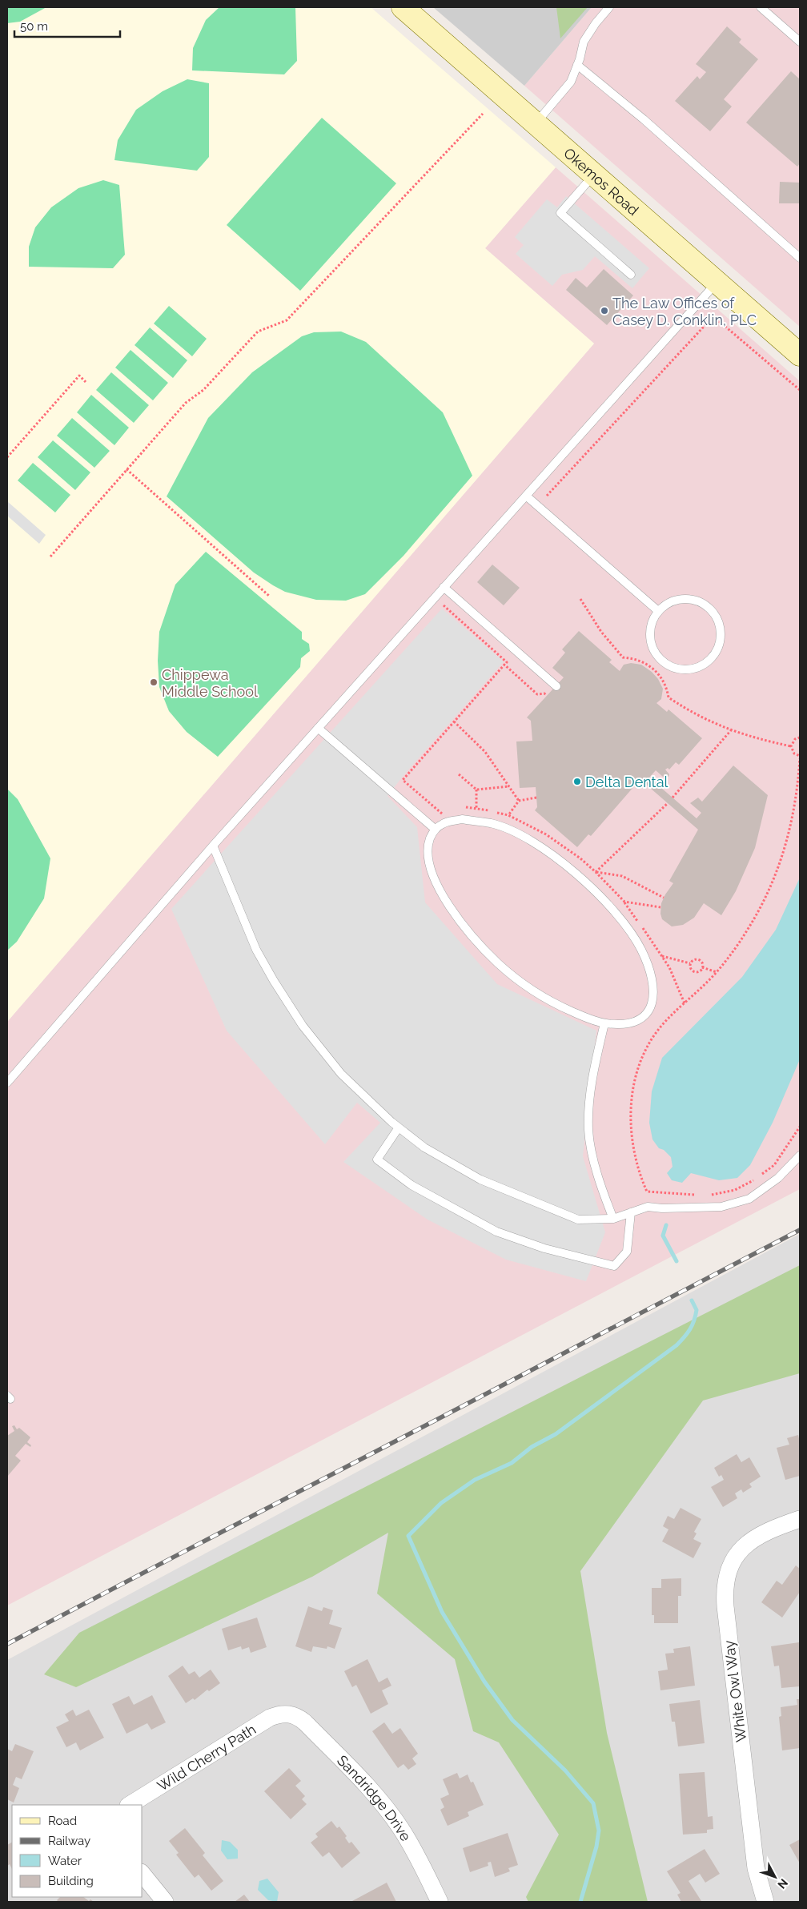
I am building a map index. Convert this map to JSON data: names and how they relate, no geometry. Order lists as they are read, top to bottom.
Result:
{
  "streets": {
    "main road": ["Okemos Road"],
    "street": ["White Owl Way", "Wild Cherry Path", "Sandridge Drive"]
  },
  "crossings": [
    ["Wild Cherry Path", "Sandridge Drive"]
  ],
  "places": ["The Law Offices of Casey D. Conklin, PLC", "Chippewa Middle School", "Delta Dental"],
  "legend": [
    "Road",
    "Railway",
    "Water",
    "Building"
  ],
  "scale_bar": "50 m",
  "north": "bottom right"
}
